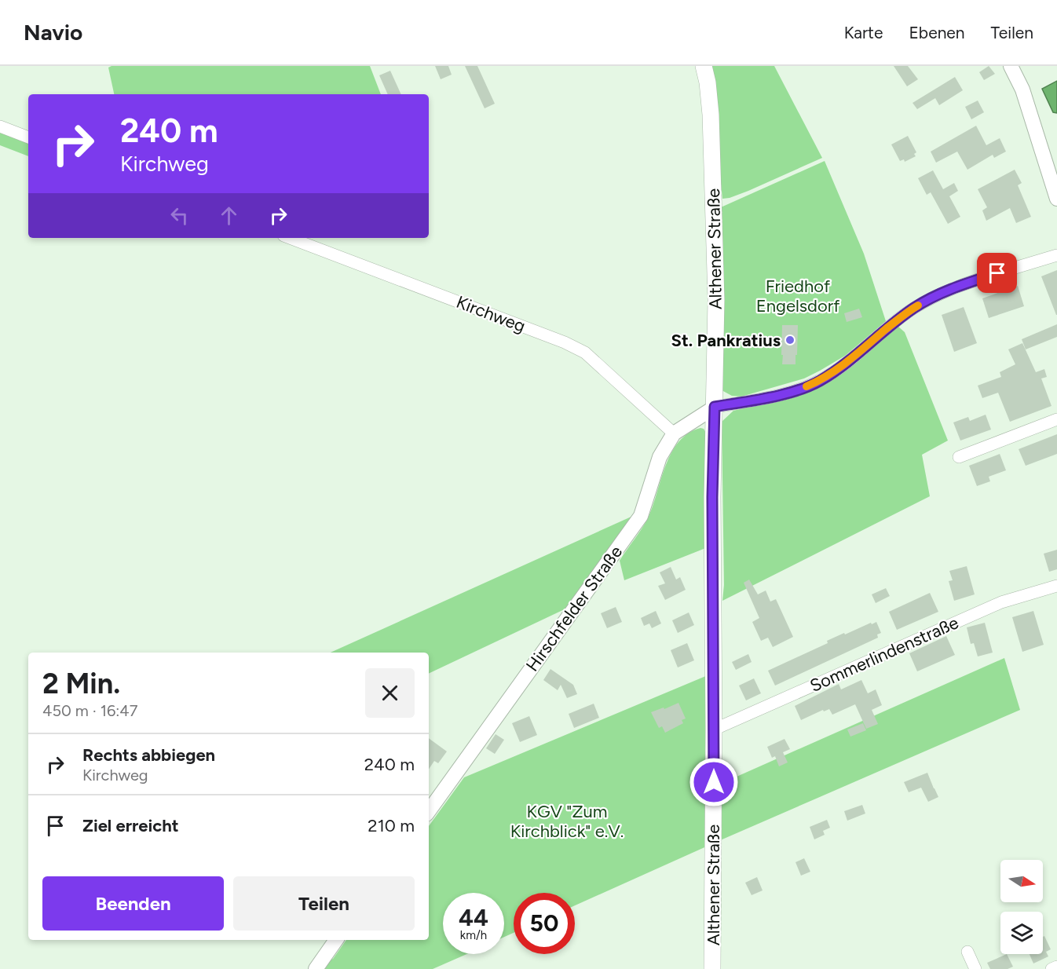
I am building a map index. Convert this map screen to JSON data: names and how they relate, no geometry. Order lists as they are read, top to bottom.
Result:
{
  "streets": {
    "main road": ["Althener Straße"],
    "street": ["Kirchweg", "Hirschfelder Straße", "Sommerlindenstraße"]
  },
  "crossings": [
    ["Althener Straße", "Hirschfelder Straße"],
    ["Althener Straße", "Sommerlindenstraße"],
    ["Kirchweg", "Hirschfelder Straße"]
  ],
  "parks": ["Friedhof Engelsdorf", "KGV \"Zum Kirchblick\" e.V."],
  "places": ["St. Pankratius"],
  "north": "right",
  "page": {
    "header": "Navio",
    "nav": ["Karte", "Ebenen", "Teilen"],
    "turn": ["240 m", "Kirchweg"],
    "heading": ["2 Min.", "450 m · 16:47"],
    "list": [
      {
        "name": "Rechts abbiegen",
        "note": "Kirchweg",
        "value": "240 m"
      },
      {
        "name": "Ziel erreicht",
        "value": "210 m"
      }
    ],
    "buttons": ["Beenden", "Teilen"],
    "speed": "44 km/h",
    "limit": "50"
  }
}
